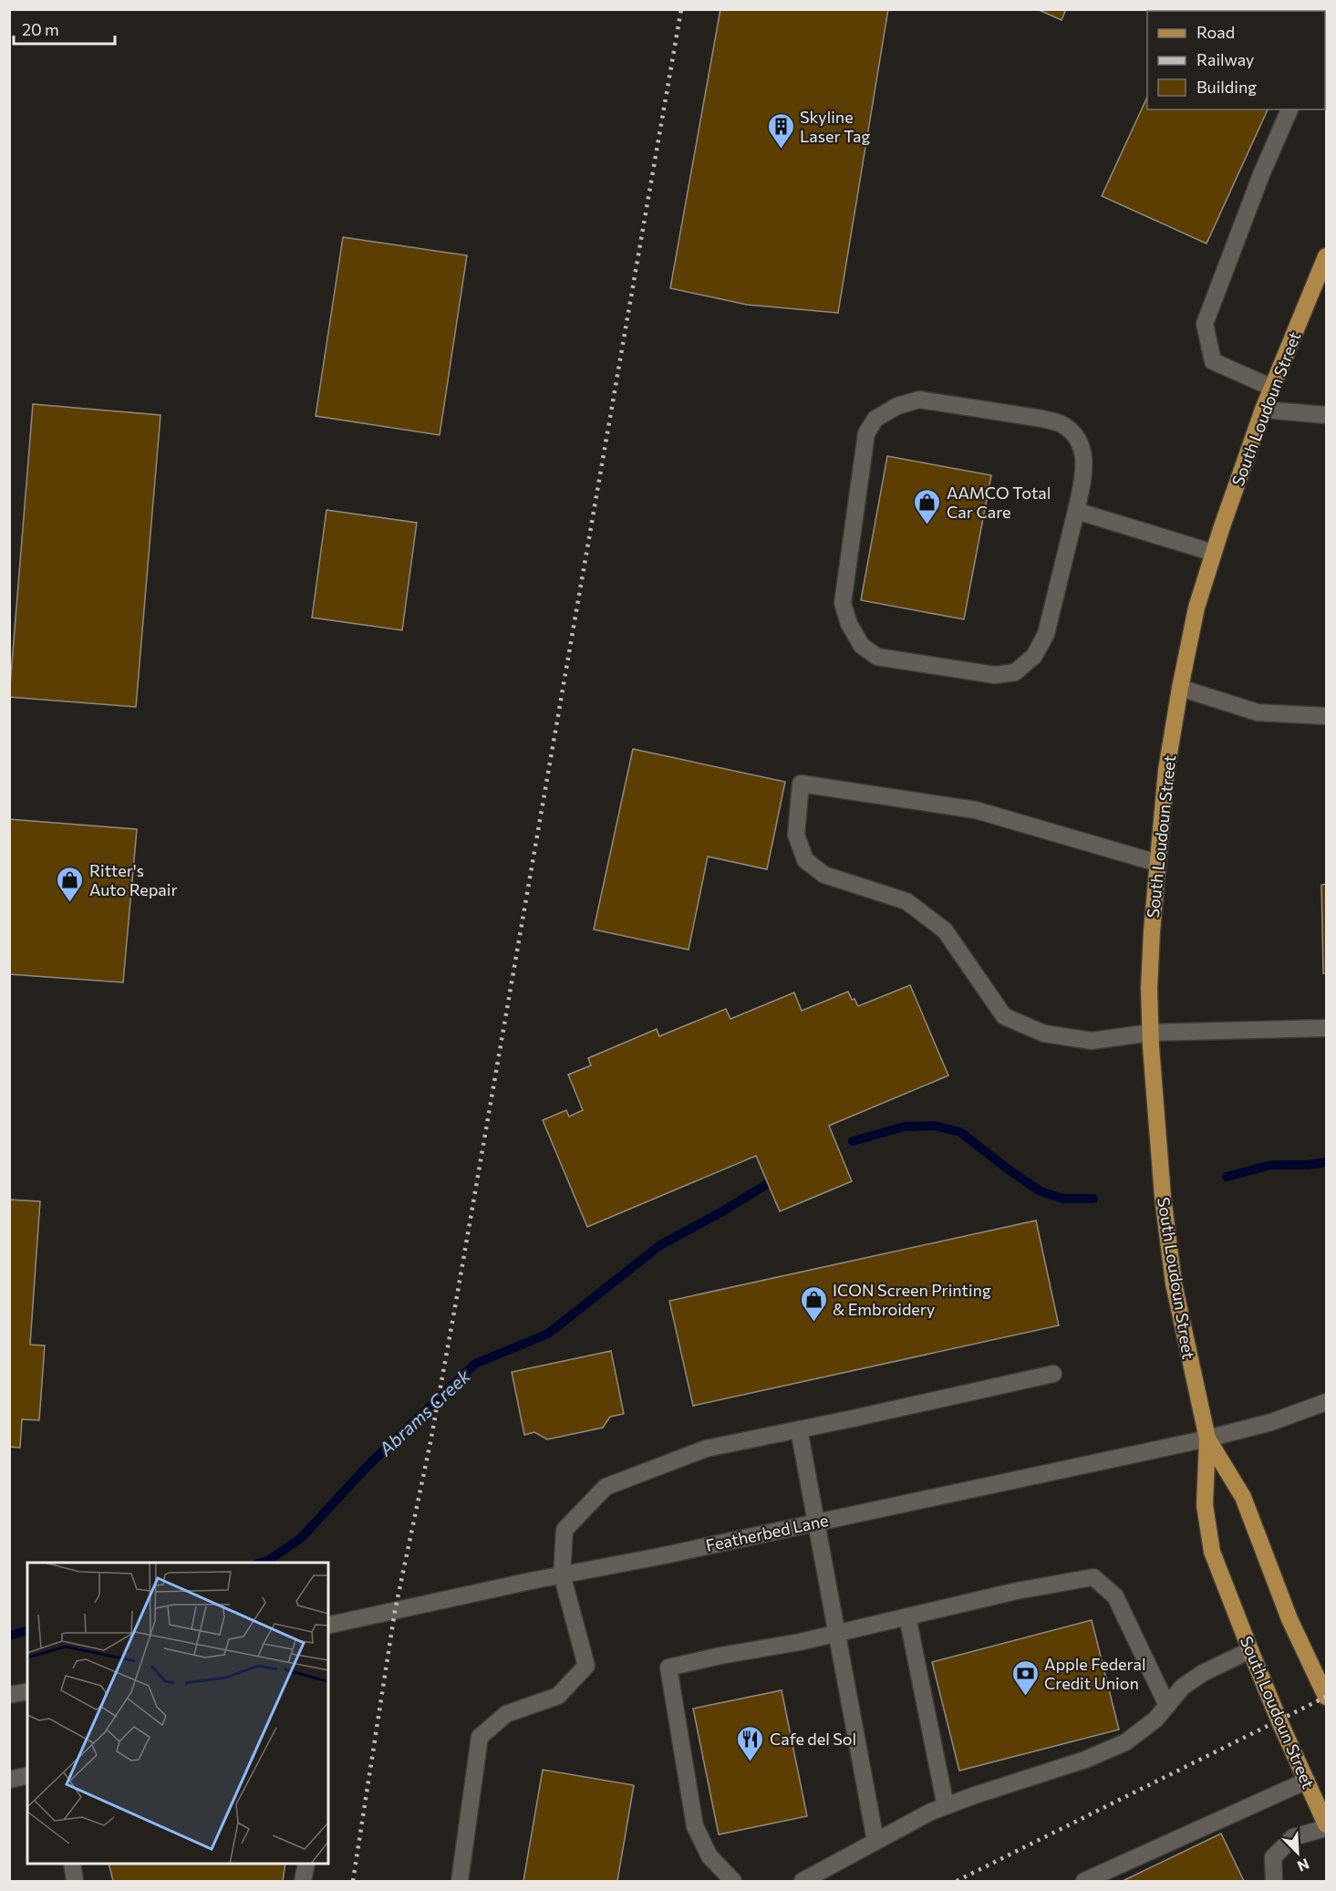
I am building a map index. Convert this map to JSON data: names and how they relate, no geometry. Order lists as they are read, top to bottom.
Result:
{
  "streets": {
    "main road": ["South Loudoun Street"],
    "street": ["Featherbed Lane"]
  },
  "crossings": [
    ["South Loudoun Street", "Featherbed Lane"]
  ],
  "water": ["Abrams Creek"],
  "places": {
    "building": ["Skyline Laser Tag"],
    "shop": ["AAMCO Total Car Care", "Ritter's Auto Repair", "ICON Screen Printing & Embroidery"],
    "bank": ["Apple Federal Credit Union"],
    "restaurant": ["Cafe del Sol"]
  },
  "legend": ["Road", "Railway", "Building"],
  "scale_bar": "20 m",
  "north": "bottom right"
}
